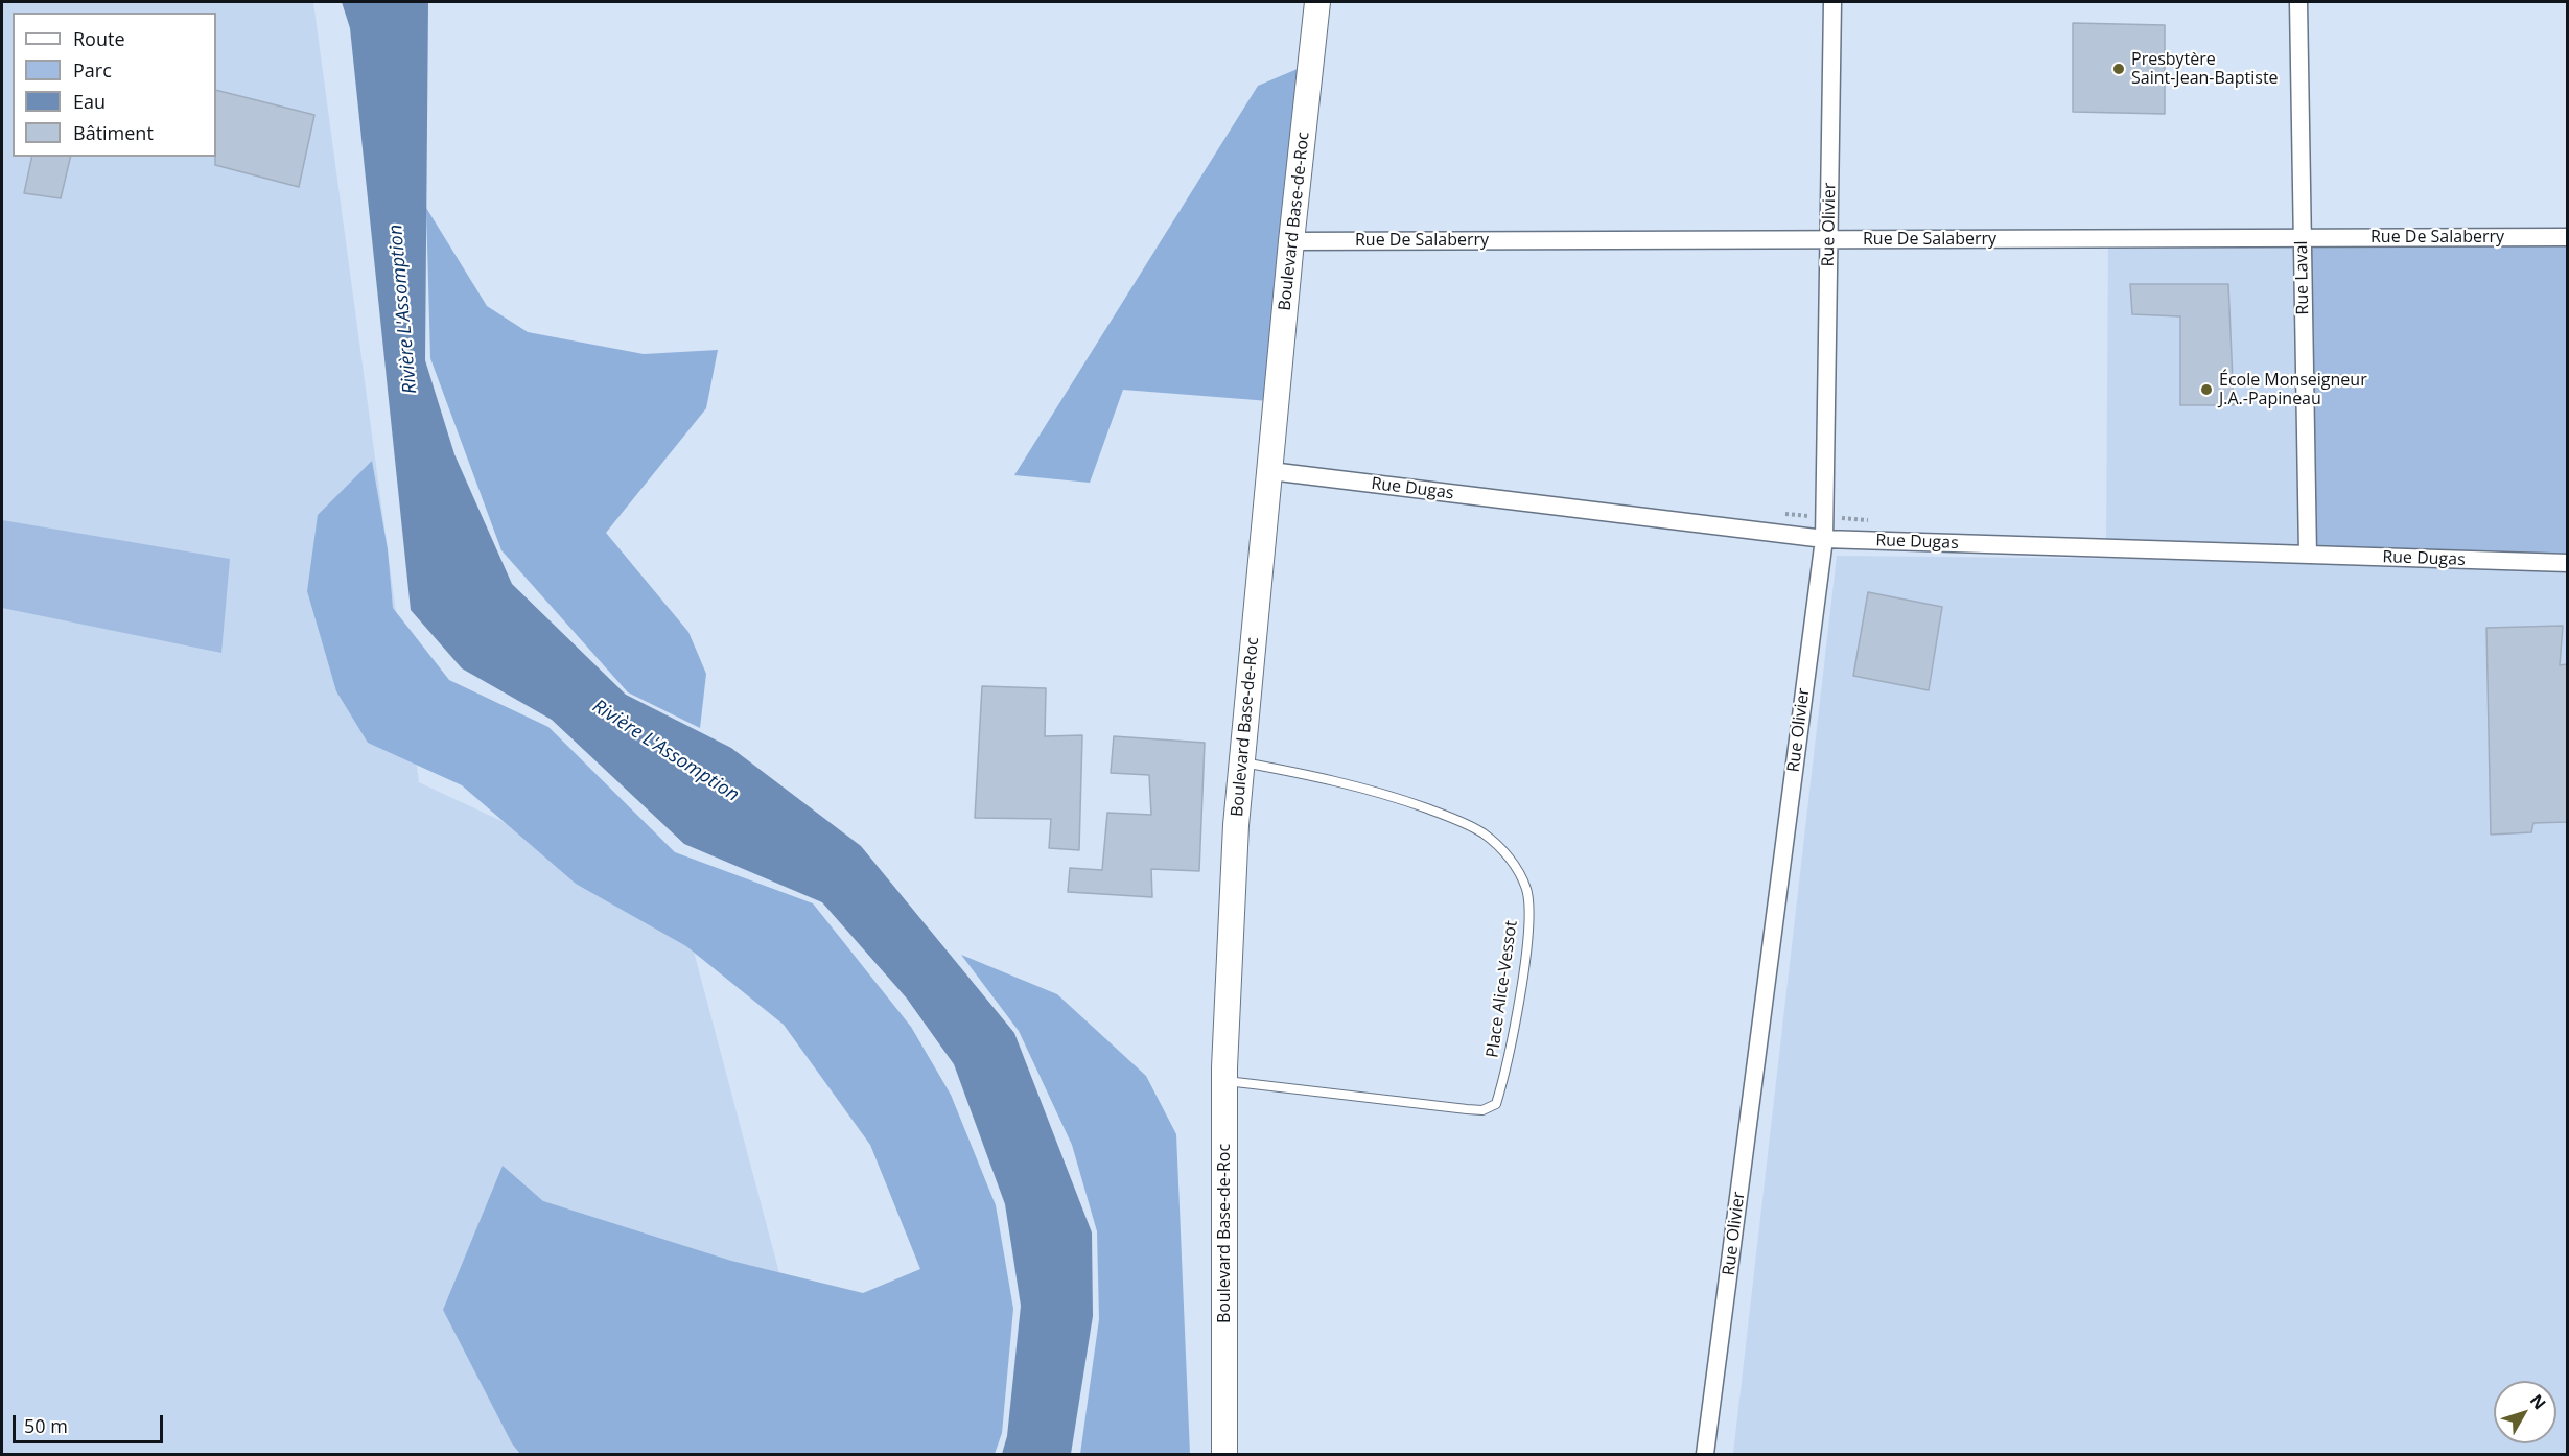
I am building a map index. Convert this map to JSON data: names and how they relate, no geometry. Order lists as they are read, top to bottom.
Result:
{
  "streets": {
    "street": [
      "Boulevard Base-de-Roc",
      "Rue Olivier",
      "Rue De Salaberry",
      "Rue Laval",
      "Rue Dugas"
    ],
    "lane": ["Place Alice-Vessot"]
  },
  "crossings": [
    ["Boulevard Base-de-Roc", "Rue De Salaberry"],
    ["Boulevard Base-de-Roc", "Rue Dugas"],
    ["Boulevard Base-de-Roc", "Place Alice-Vessot"],
    ["Rue Olivier", "Rue De Salaberry"],
    ["Rue Olivier", "Rue Dugas"],
    ["Rue De Salaberry", "Rue Laval"],
    ["Rue Laval", "Rue Dugas"]
  ],
  "water": ["Rivière L'Assomption"],
  "places": ["Presbytère Saint-Jean-Baptiste", "École Monseigneur J.A.-Papineau"],
  "legend": [
    "Route",
    "Parc",
    "Eau",
    "Bâtiment"
  ],
  "scale_bar": "50 m",
  "north": "top right"
}
